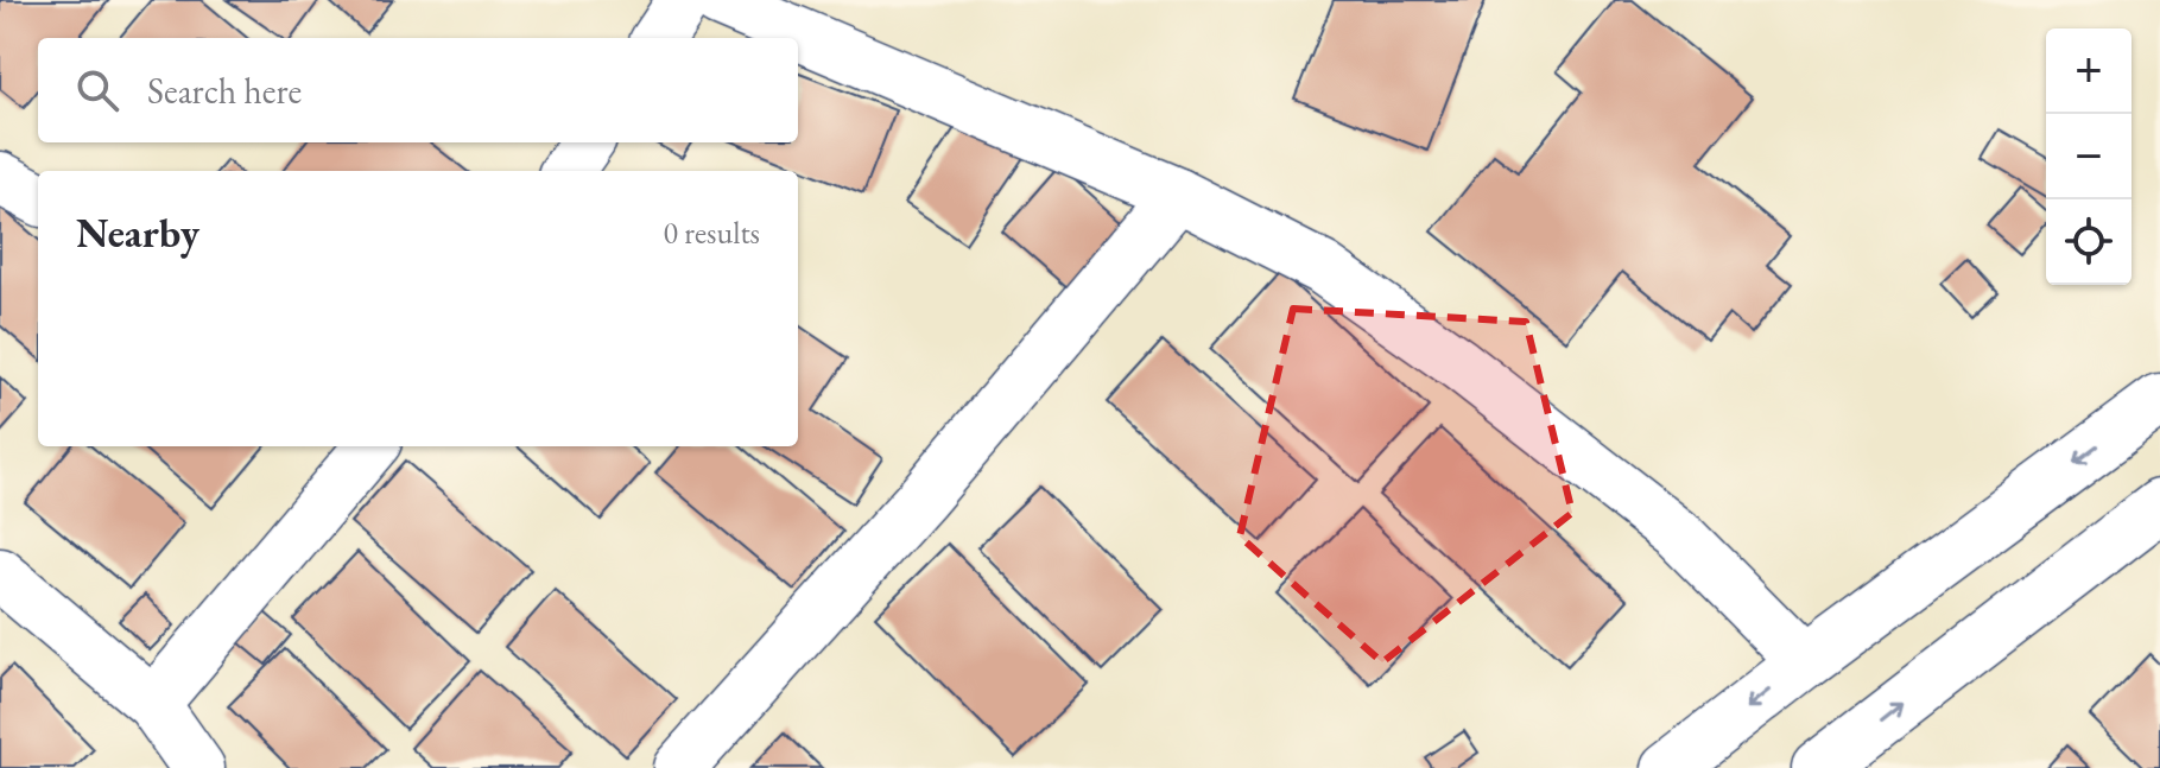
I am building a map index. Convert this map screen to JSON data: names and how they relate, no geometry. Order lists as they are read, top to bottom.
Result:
{
  "page": {
    "map_buttons": ["+", "−"],
    "search": "Search here",
    "heading": ["Nearby", "0 results"]
  }
}
